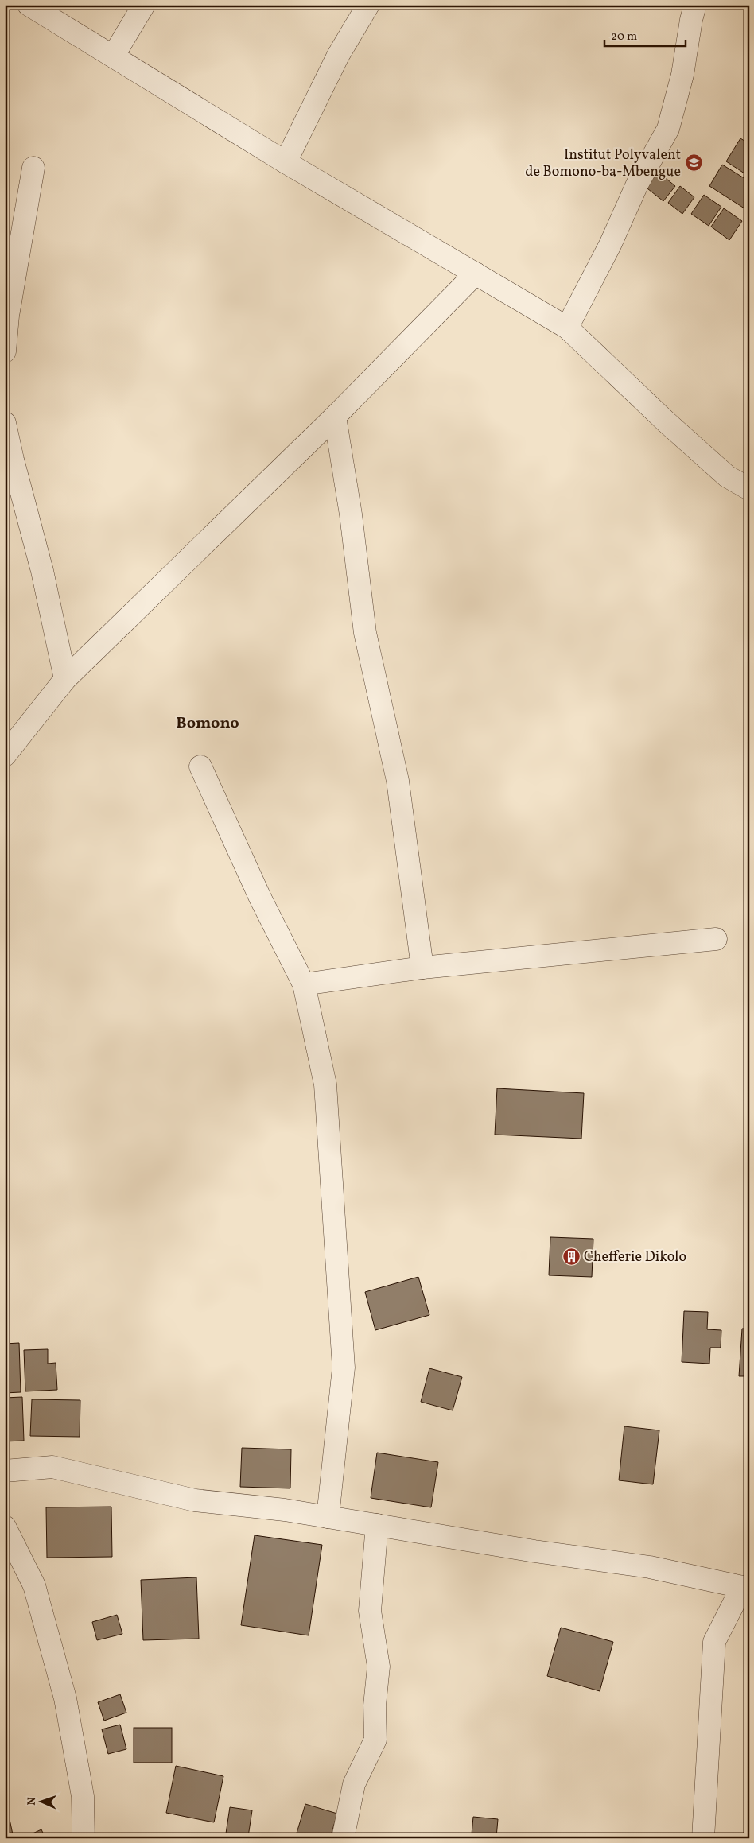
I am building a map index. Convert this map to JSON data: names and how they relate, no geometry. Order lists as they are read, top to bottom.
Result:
{
  "districts": ["Bomono"],
  "places": {
    "school or university": ["Institut Polyvalent de Bomono-ba-Mbengue"],
    "building": ["Chefferie Dikolo"]
  },
  "scale_bar": "20 m",
  "north": "left"
}
